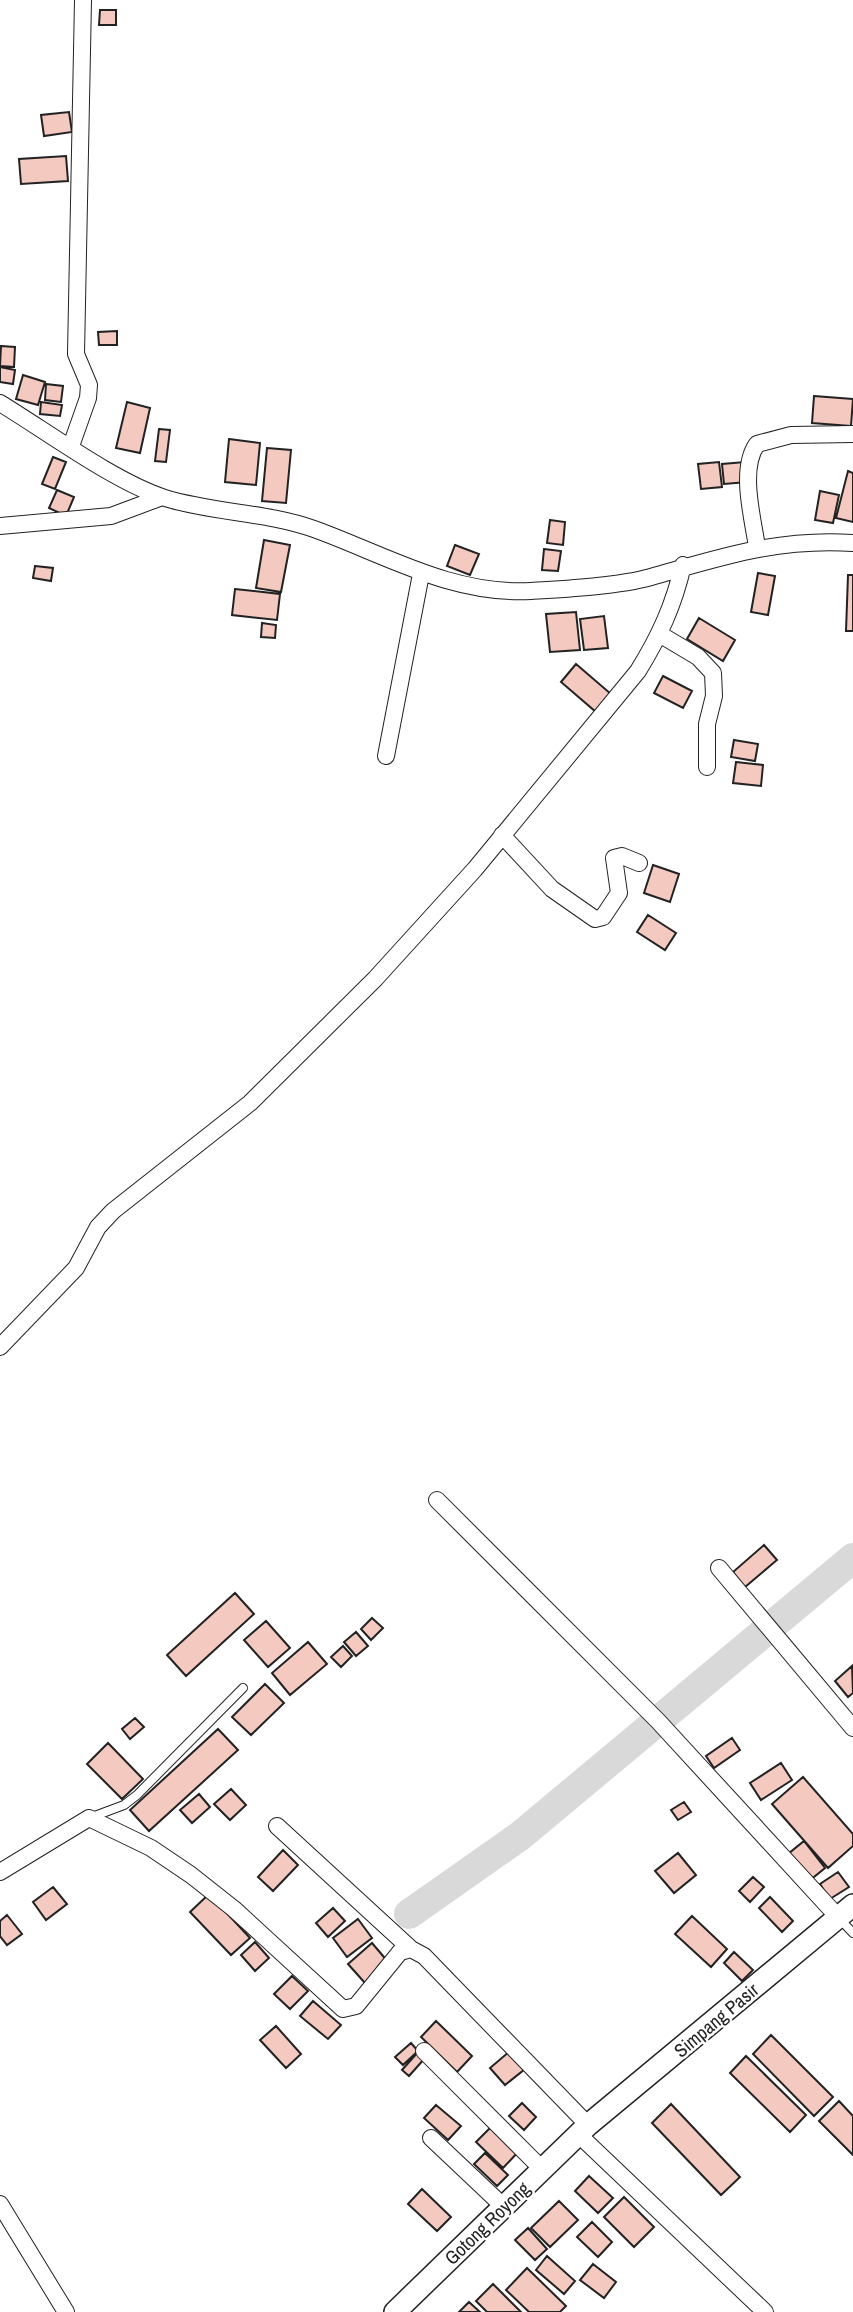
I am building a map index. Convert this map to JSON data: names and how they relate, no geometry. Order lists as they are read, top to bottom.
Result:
{
  "streets": {
    "street": ["Simpang Pasir", "Gotong Royong"]
  },
  "crossings": [
    ["Simpang Pasir", "Gotong Royong"]
  ]
}
